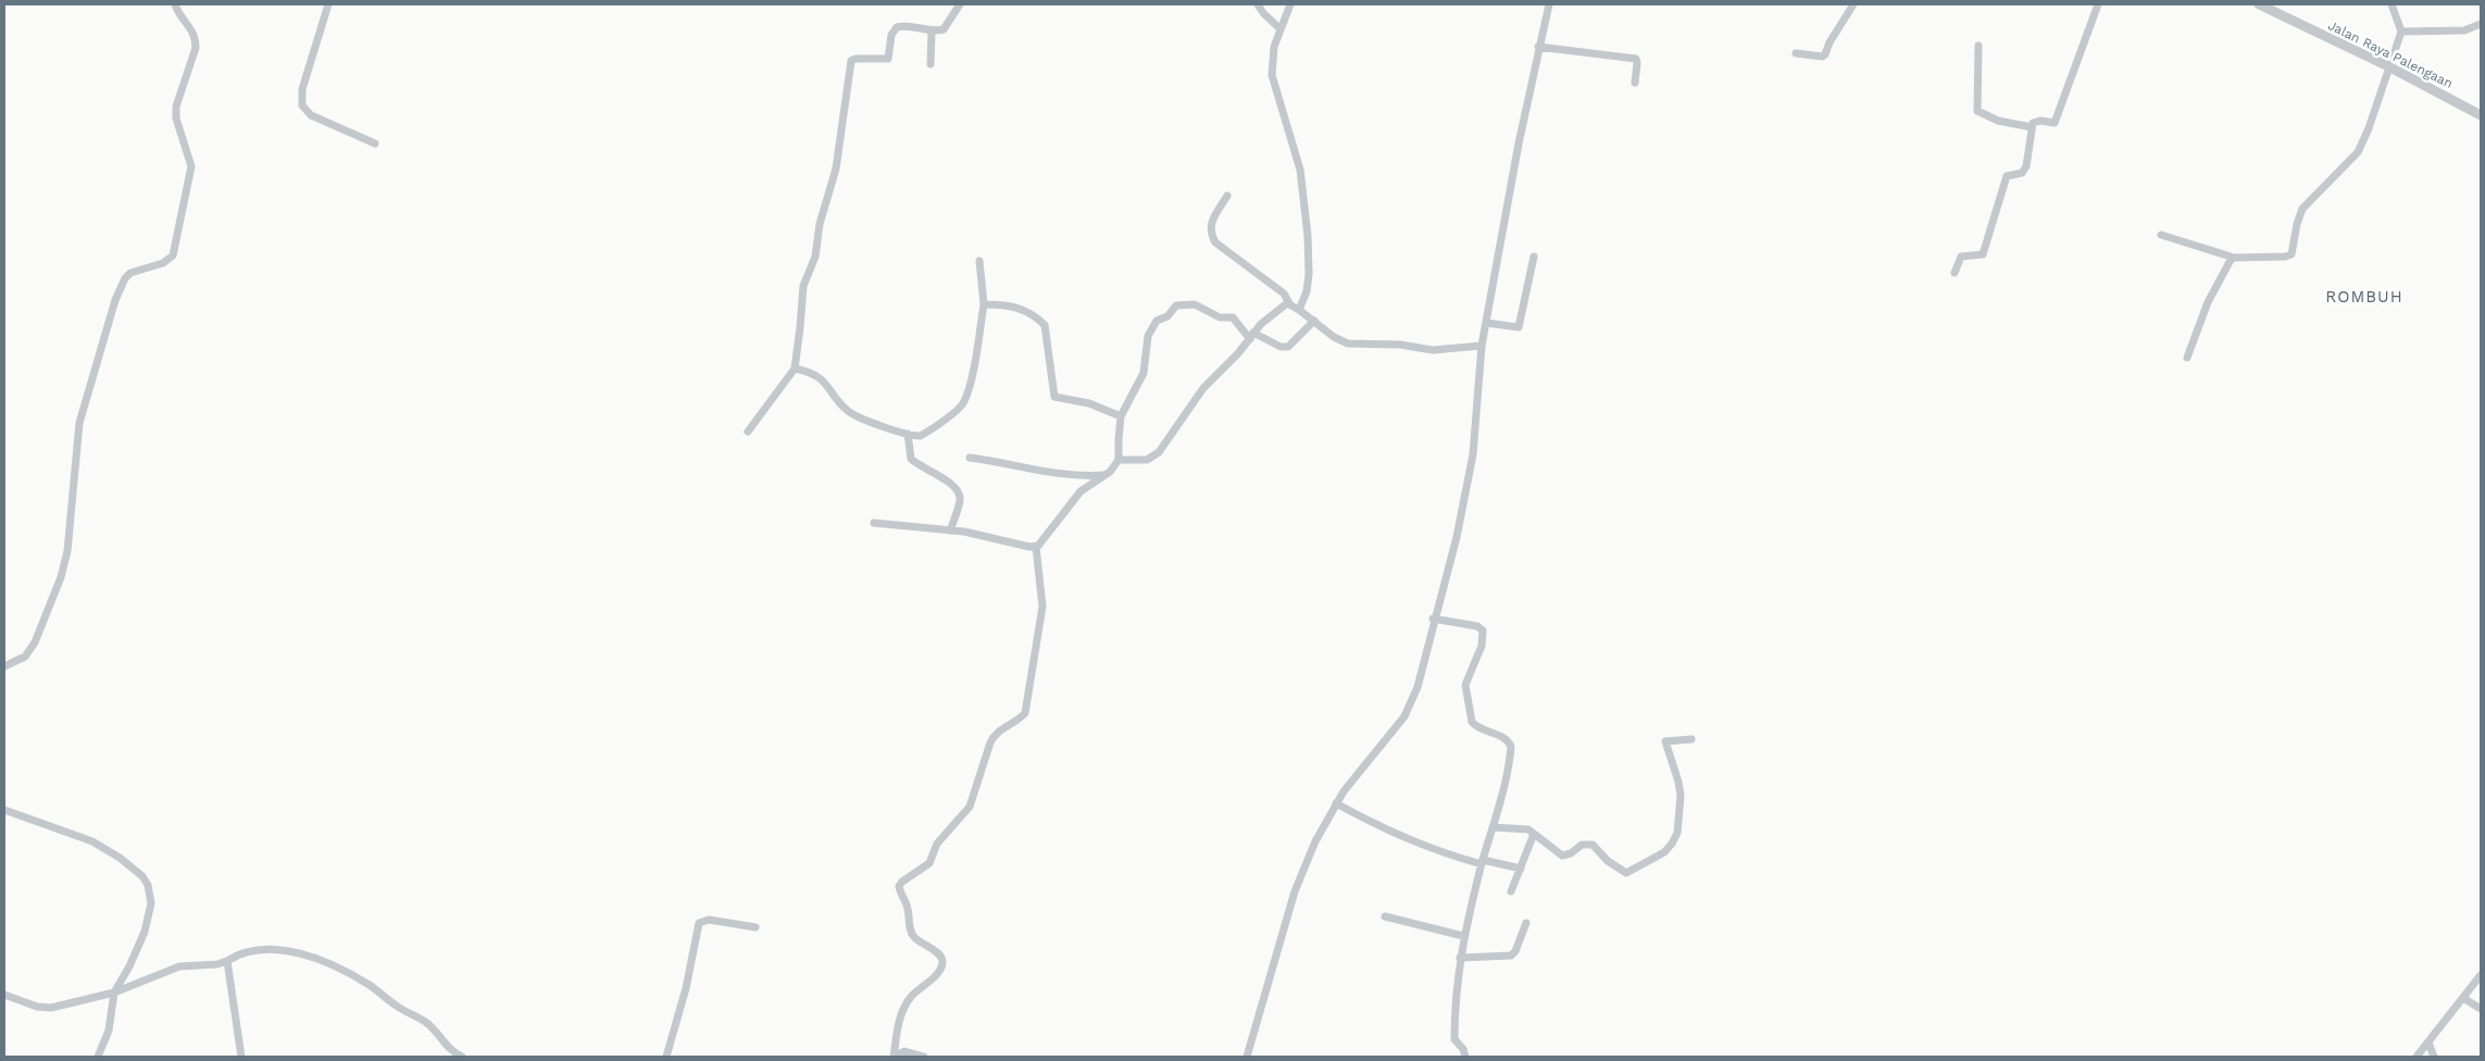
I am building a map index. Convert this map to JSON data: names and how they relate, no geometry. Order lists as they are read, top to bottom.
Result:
{
  "streets": {
    "street": ["Jalan Raya Palengaan"]
  },
  "districts": ["ROMBUH"]
}
